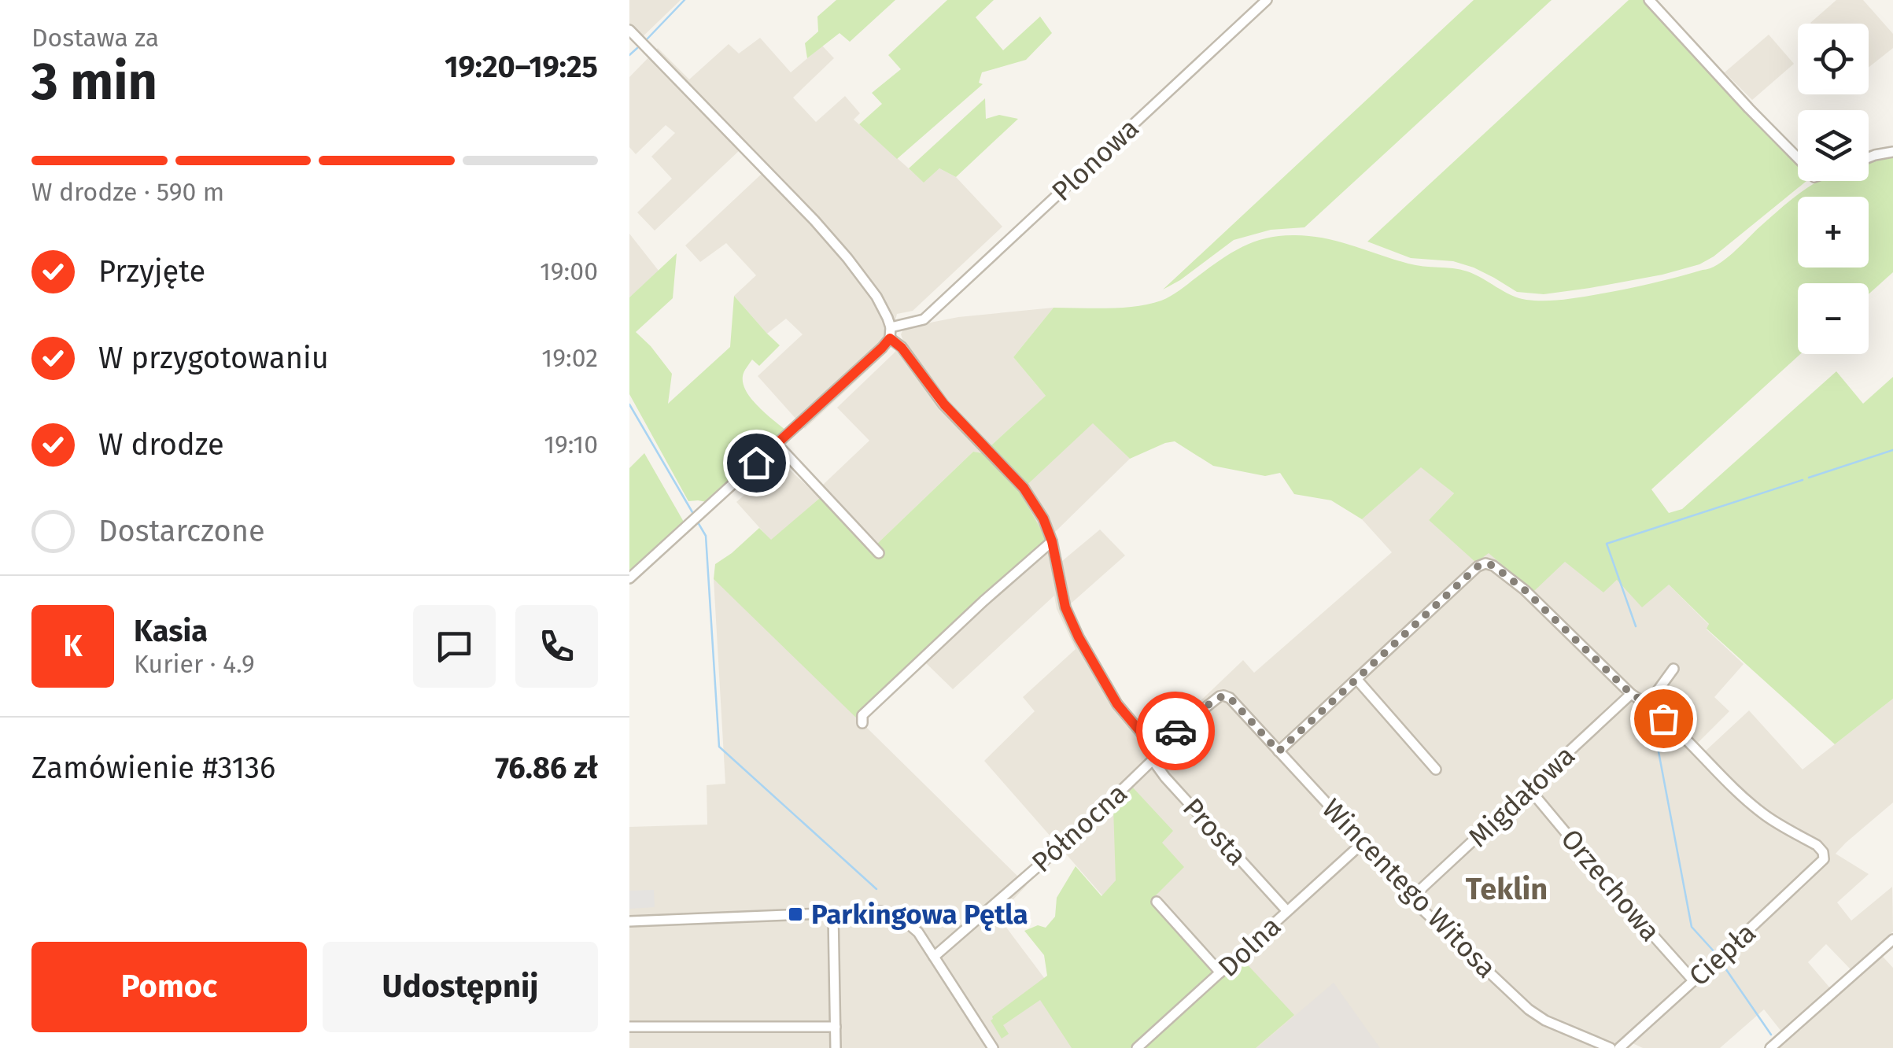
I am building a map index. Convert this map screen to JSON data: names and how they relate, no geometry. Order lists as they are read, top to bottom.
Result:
{
  "streets": {
    "street": [
      "Plonowa",
      "Migdałowa",
      "Północna",
      "Prosta",
      "Orzechowa",
      "Wincentego Witosa",
      "Dolna",
      "Ciepła"
    ]
  },
  "crossings": [
    ["Migdałowa", "Orzechowa"],
    ["Migdałowa", "Wincentego Witosa"],
    ["Północna", "Prosta"],
    ["Prosta", "Dolna"],
    ["Orzechowa", "Ciepła"],
    ["Wincentego Witosa", "Dolna"]
  ],
  "districts": ["Teklin"],
  "places": {
    "transit": ["Parkingowa Pętla"]
  },
  "page": {
    "heading": ["3 min", "Dostawa za", "19:20–19:25"],
    "panel": [
      "Kasia",
      "Kurier · 4.9",
      "Zamówienie #3136",
      "76.86 zł"
    ],
    "map_buttons": ["+", "−"],
    "bar": "W drodze · 590 m",
    "list": [
      ["Przyjęte", "19:00"],
      ["W przygotowaniu", "19:02"],
      ["W drodze", "19:10"],
      "Dostarczone"
    ],
    "round": "K",
    "buttons": ["Pomoc", "Udostępnij"]
  }
}
